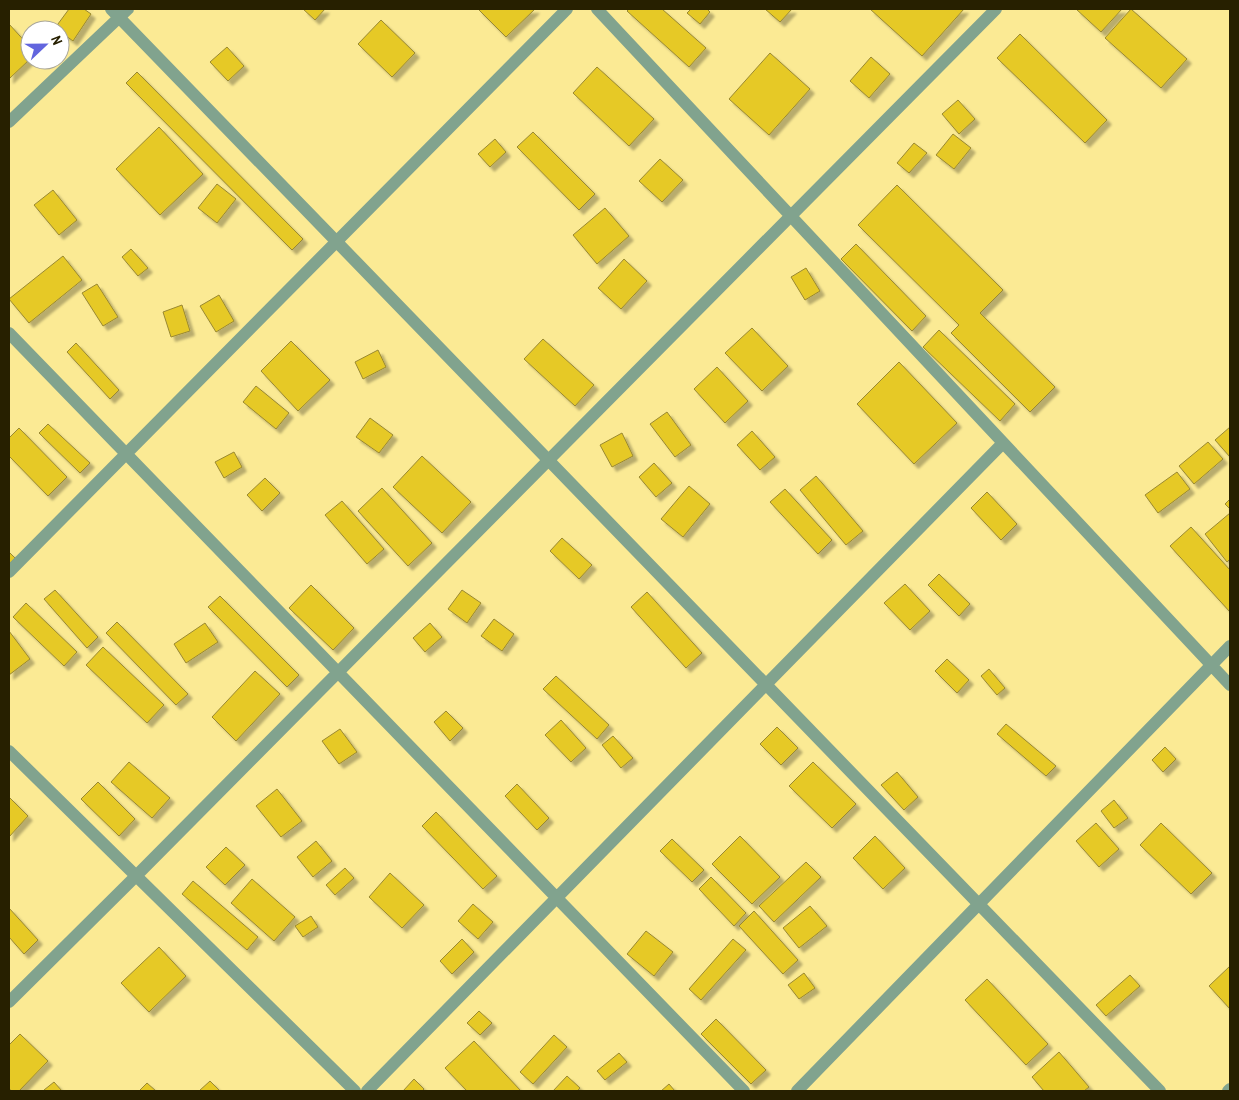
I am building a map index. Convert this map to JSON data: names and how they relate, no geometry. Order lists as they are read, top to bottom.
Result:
{
  "north": "right"
}
